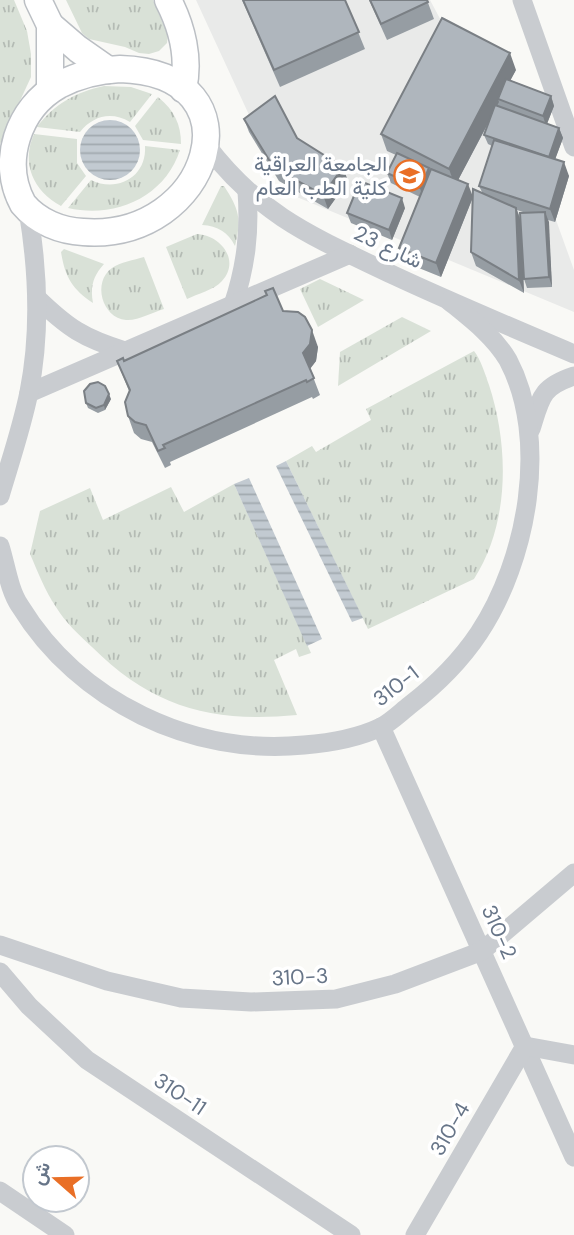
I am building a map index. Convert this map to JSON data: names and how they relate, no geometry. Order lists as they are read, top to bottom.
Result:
{
  "streets": {
    "street": [
      "شارع 23",
      "310-1",
      "310-2",
      "310-3",
      "310-11",
      "310-4"
    ]
  },
  "crossings": [
    ["شارع 23", "310-1"],
    ["310-1", "310-2"],
    ["310-2", "310-3"],
    ["310-2", "310-4"]
  ],
  "places": {
    "school or university": ["الجامعة العراقية كلية الطب العام"]
  },
  "north": "left"
}
